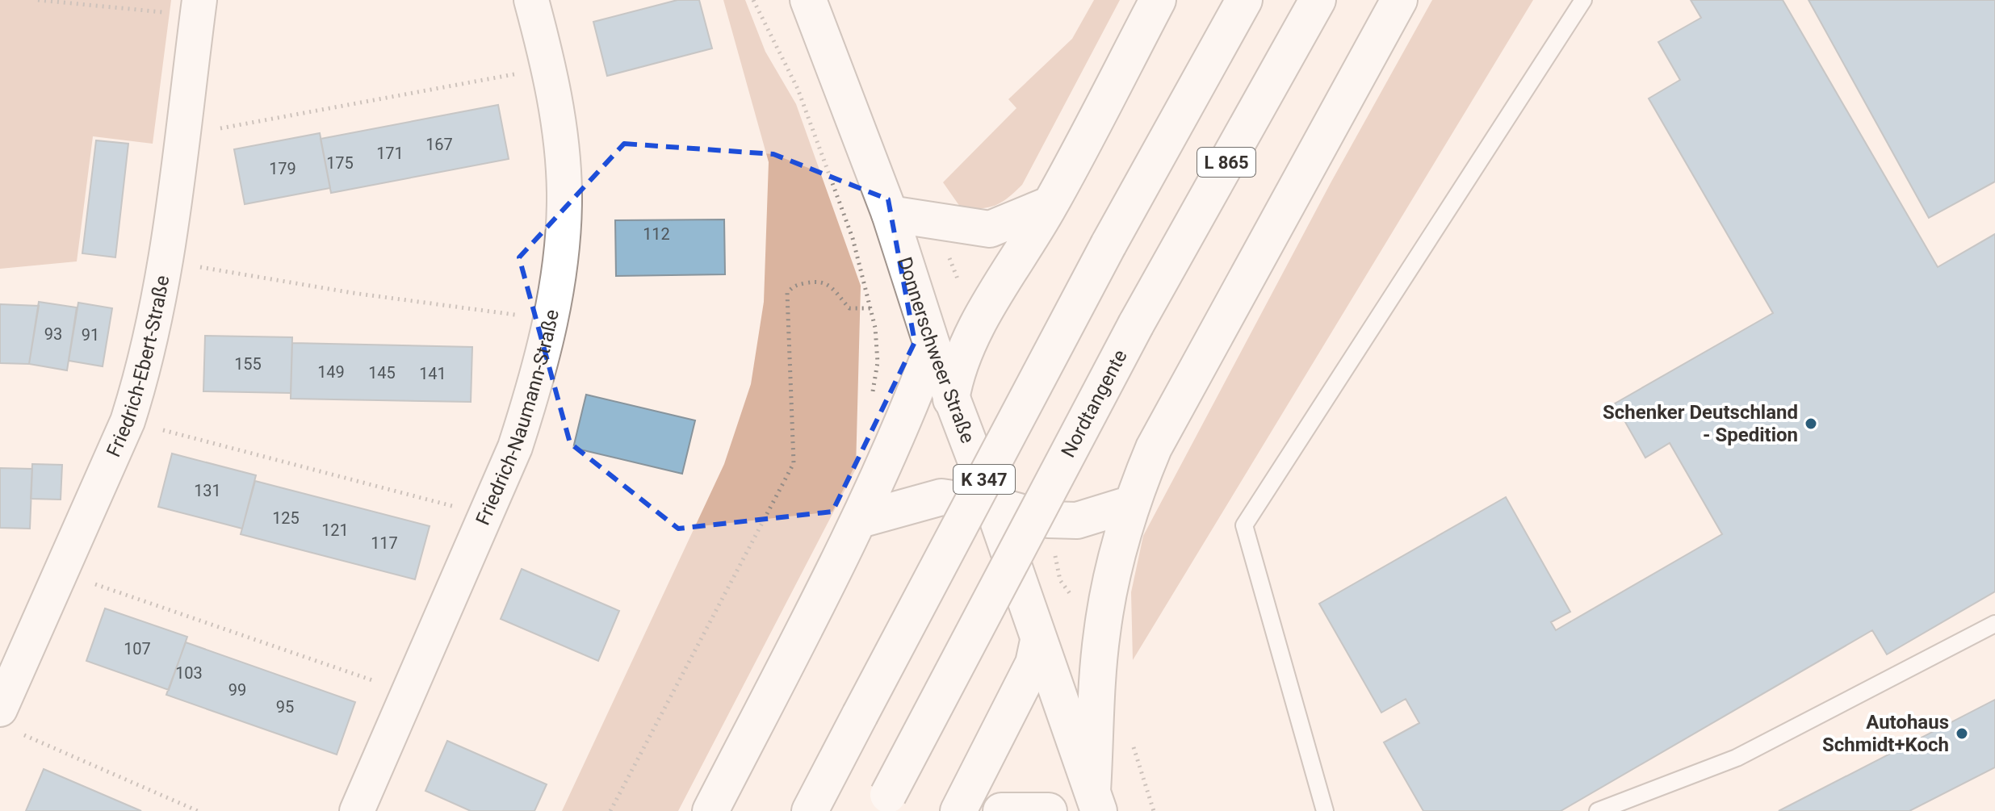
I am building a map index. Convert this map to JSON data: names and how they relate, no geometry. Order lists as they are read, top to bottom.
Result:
{
  "streets": {
    "main road": [
      "L 865",
      "Donnerschweer Straße",
      "Nordtangente",
      "K 347"
    ],
    "street": ["Friedrich-Ebert-Straße", "Friedrich-Naumann-Straße"]
  },
  "crossings": [
    ["Donnerschweer Straße", "K 347"]
  ],
  "places": ["Schenker Deutschland - Spedition", "Autohaus Schmidt+Koch"],
  "house_numbers": [
    "167",
    "171",
    "175",
    "179",
    "112",
    "93",
    "91",
    "155",
    "149",
    "145",
    "141",
    "131",
    "125",
    "121",
    "117",
    "107",
    "103",
    "99",
    "95"
  ]
}
